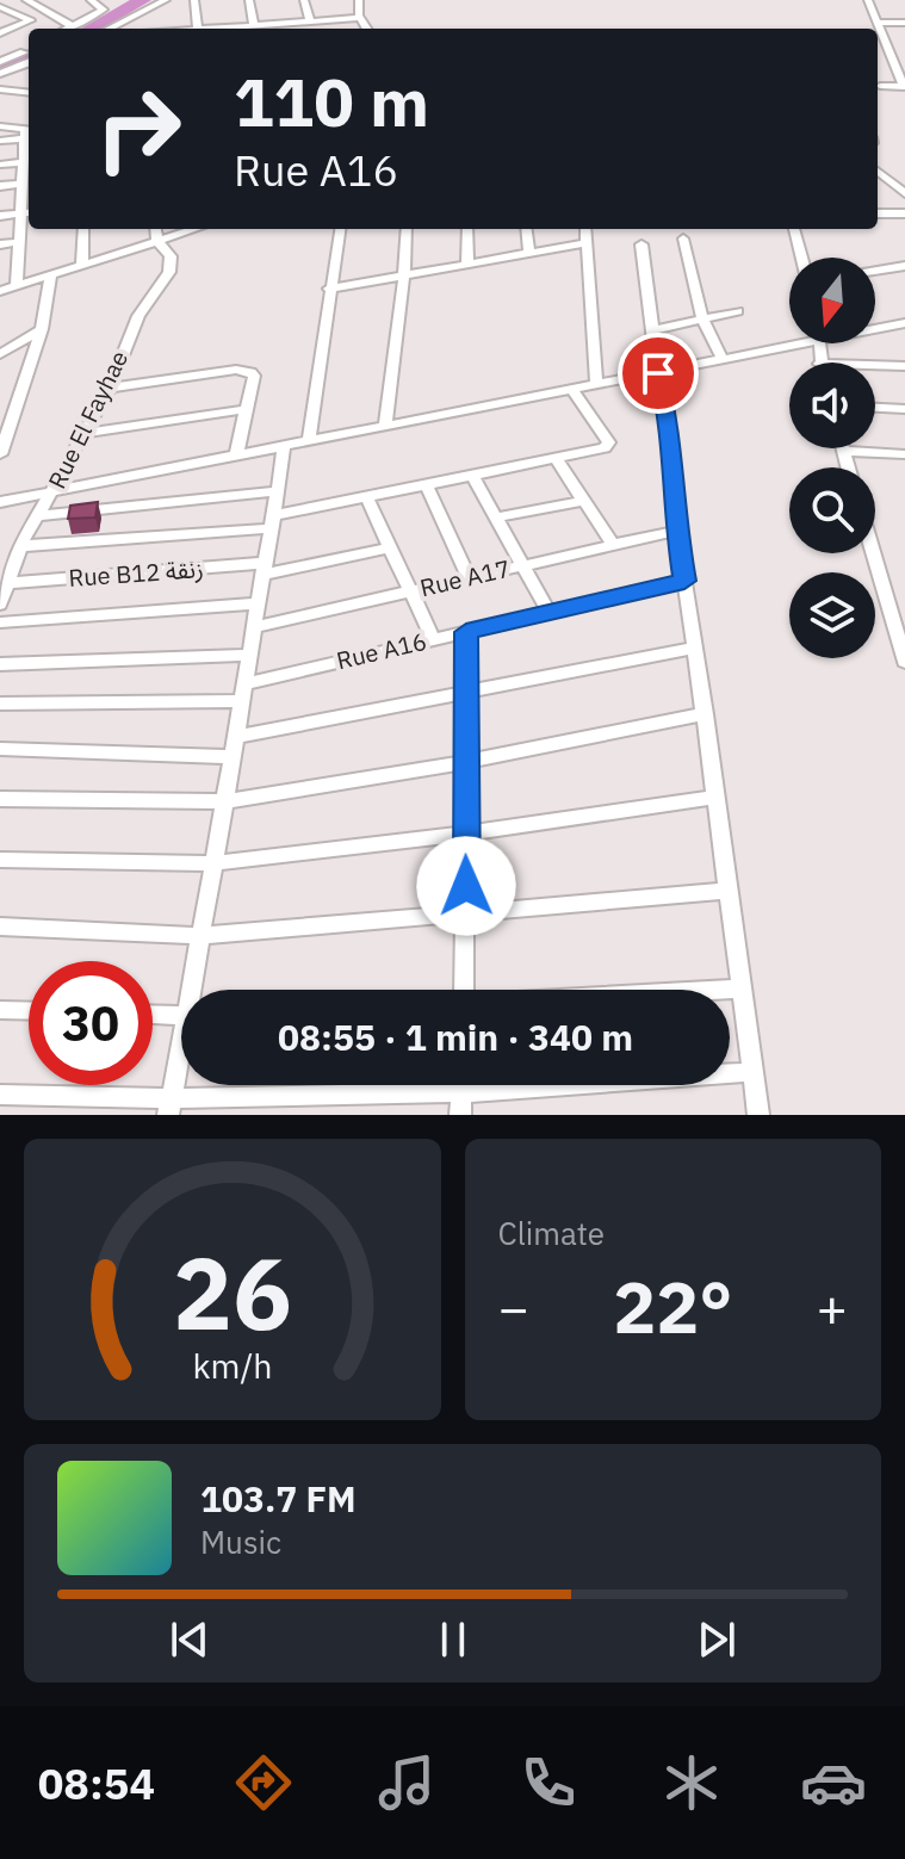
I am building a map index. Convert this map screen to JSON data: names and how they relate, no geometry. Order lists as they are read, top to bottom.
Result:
{
  "streets": {
    "street": [
      "Rue El Fayhae",
      "Rue B12 زنقة",
      "Rue A17",
      "Rue A16"
    ]
  },
  "crossings": [
    ["Rue El Fayhae", "Rue B12 زنقة"]
  ],
  "north": "bottom",
  "page": {
    "turn": ["110 m", "Rue A16"],
    "limit": "30",
    "trip": "08:55 · 1 min · 340 m",
    "tile": "Climate",
    "heat": ["−", "22°", "+"],
    "song": ["103.7 FM", "Music"],
    "tabs": "08:54",
    "gauge": ["26", "km/h"]
  }
}
